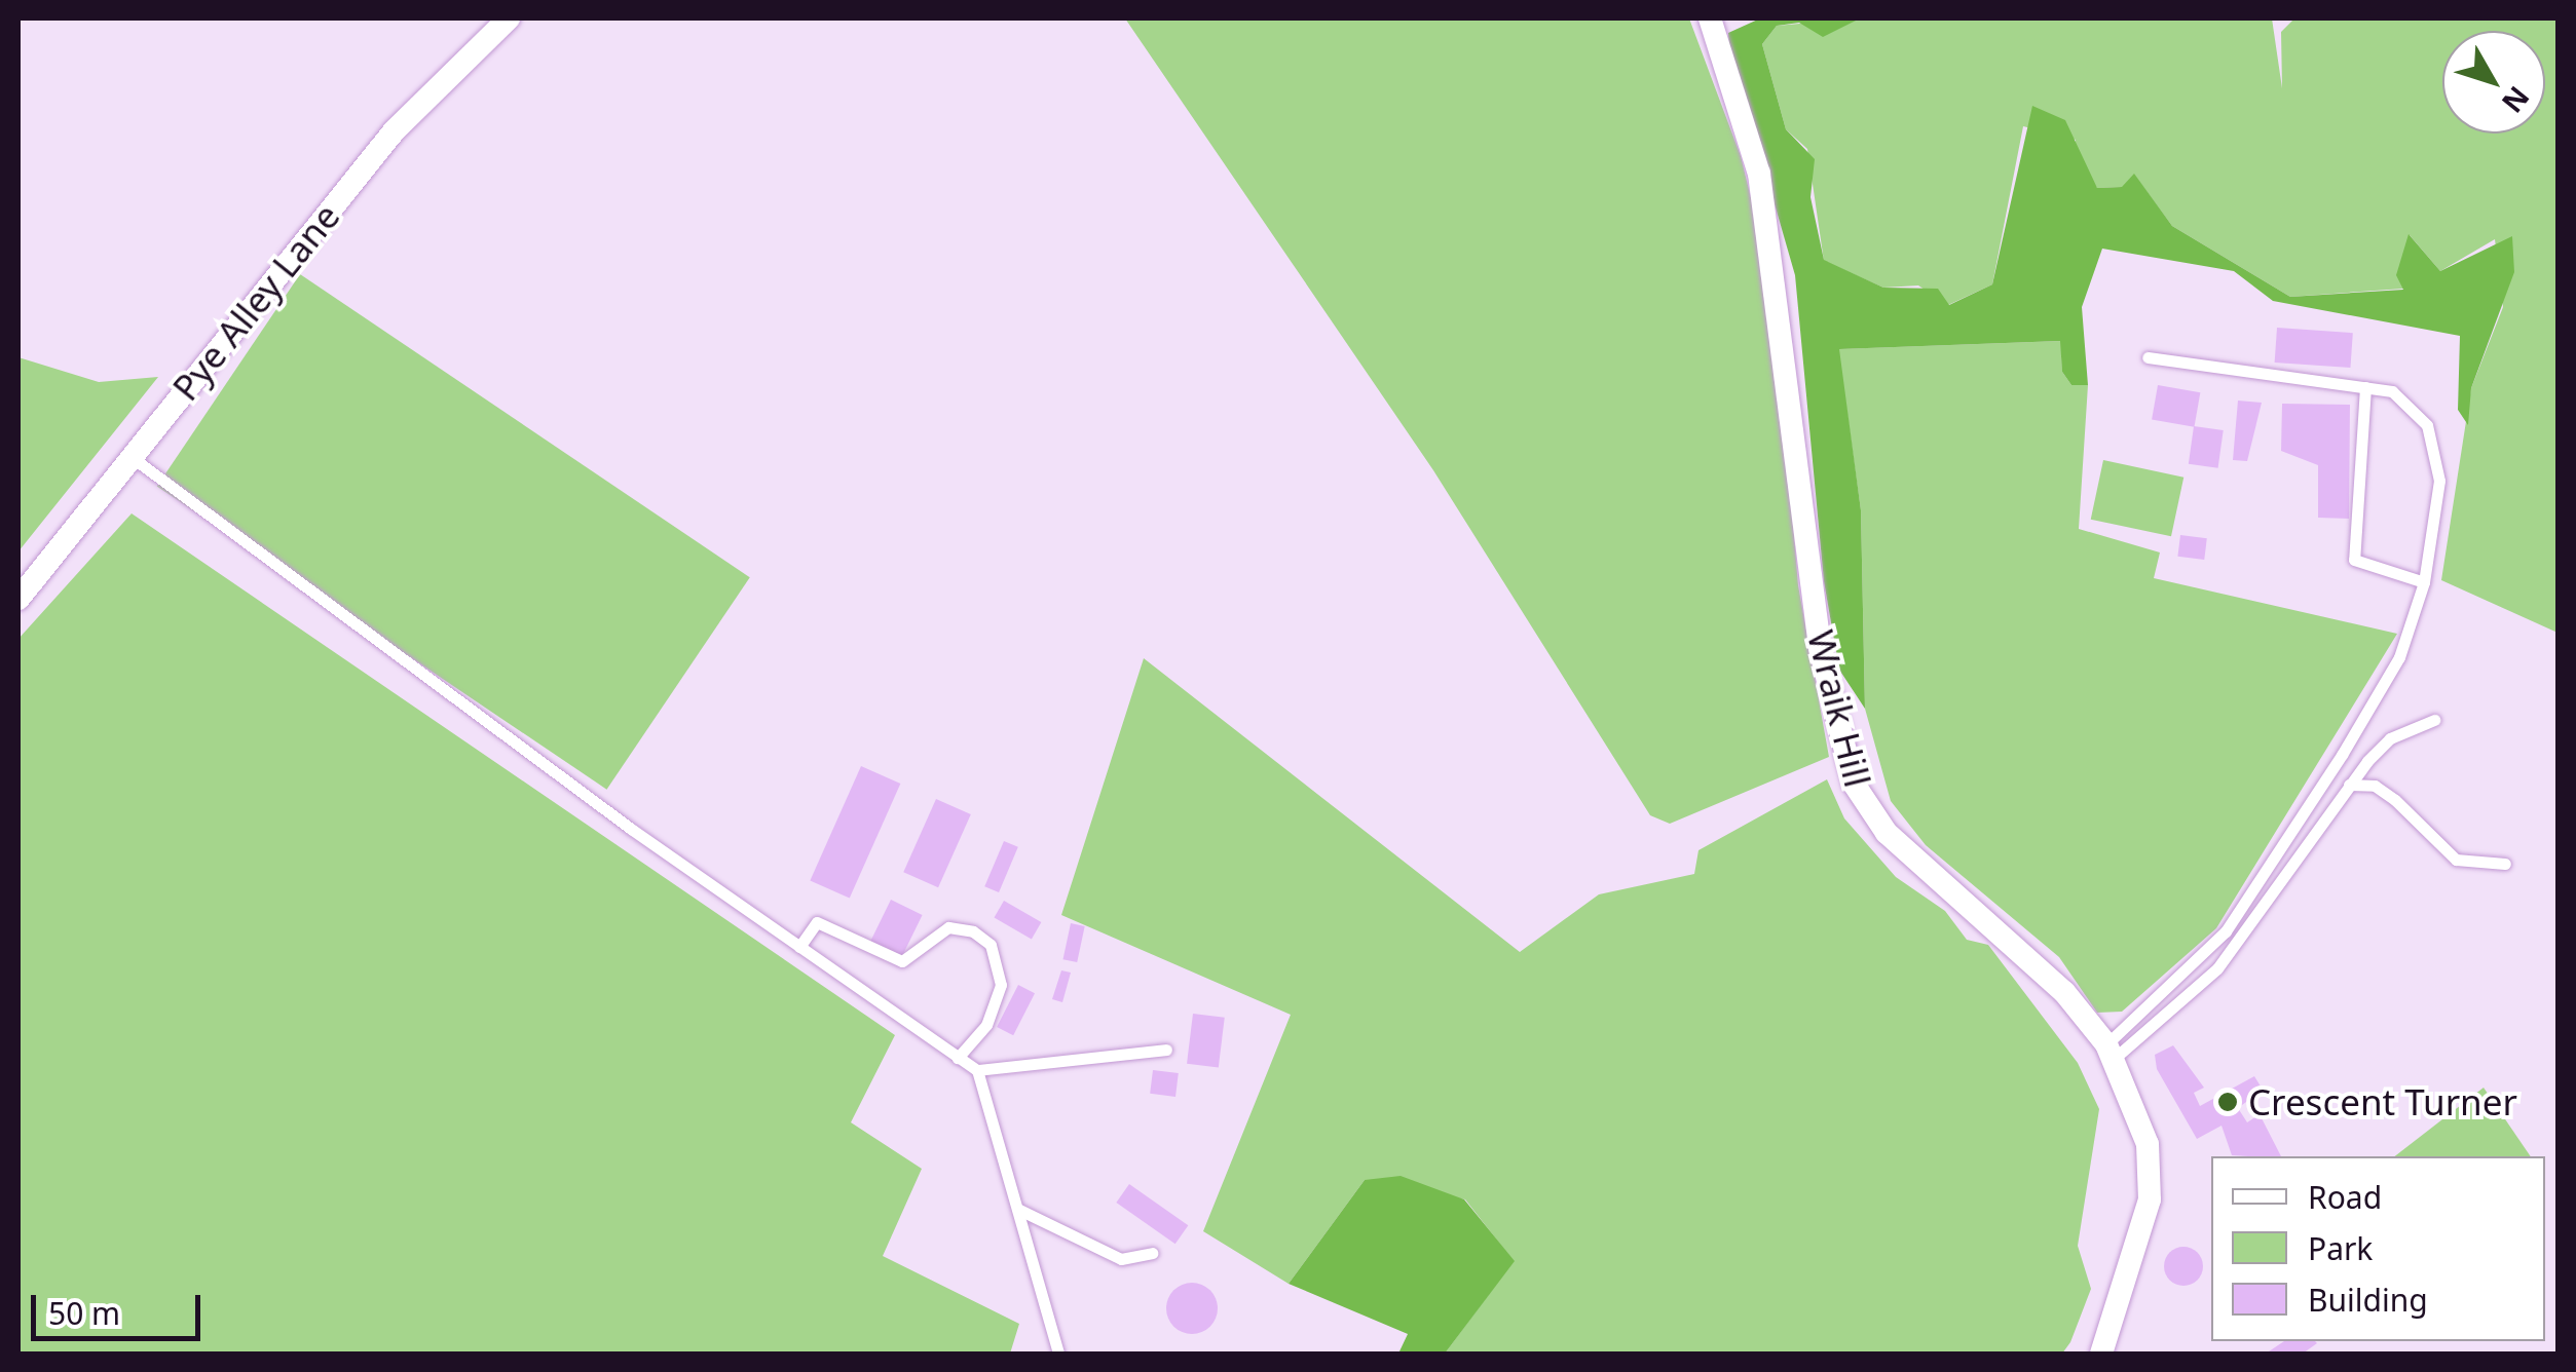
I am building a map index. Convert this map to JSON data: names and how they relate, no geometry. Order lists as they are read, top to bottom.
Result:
{
  "streets": {
    "street": ["Pye Alley Lane", "Wraik Hill"]
  },
  "places": ["Crescent Turner"],
  "legend": ["Road", "Park", "Building"],
  "scale_bar": "50 m",
  "north": "bottom right"
}
